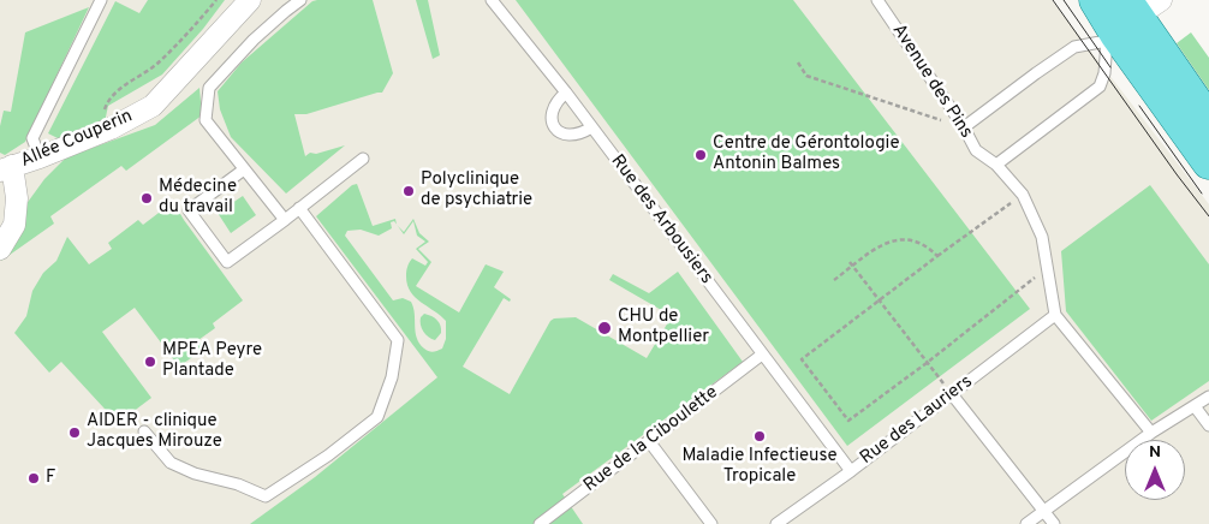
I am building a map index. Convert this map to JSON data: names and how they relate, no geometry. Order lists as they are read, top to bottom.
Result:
{
  "streets": {
    "street": ["Allée Couperin"],
    "lane": [
      "Avenue des Pins",
      "Rue des Arbousiers",
      "Rue des Lauriers",
      "Rue de la Ciboulette"
    ]
  },
  "crossings": [
    ["Avenue des Pins", "Rue des Lauriers"],
    ["Rue des Arbousiers", "Rue des Lauriers"],
    ["Rue des Arbousiers", "Rue de la Ciboulette"]
  ],
  "places": [
    "Centre de Gérontologie Antonin Balmes",
    "Polyclinique de psychiatrie",
    "Médecine du travail",
    "CHU de Montpellier",
    "MPEA Peyre Plantade",
    "AIDER - clinique Jacques Mirouze",
    "Maladie Infectieuse Tropicale",
    "F"
  ],
  "north": "top"
}
